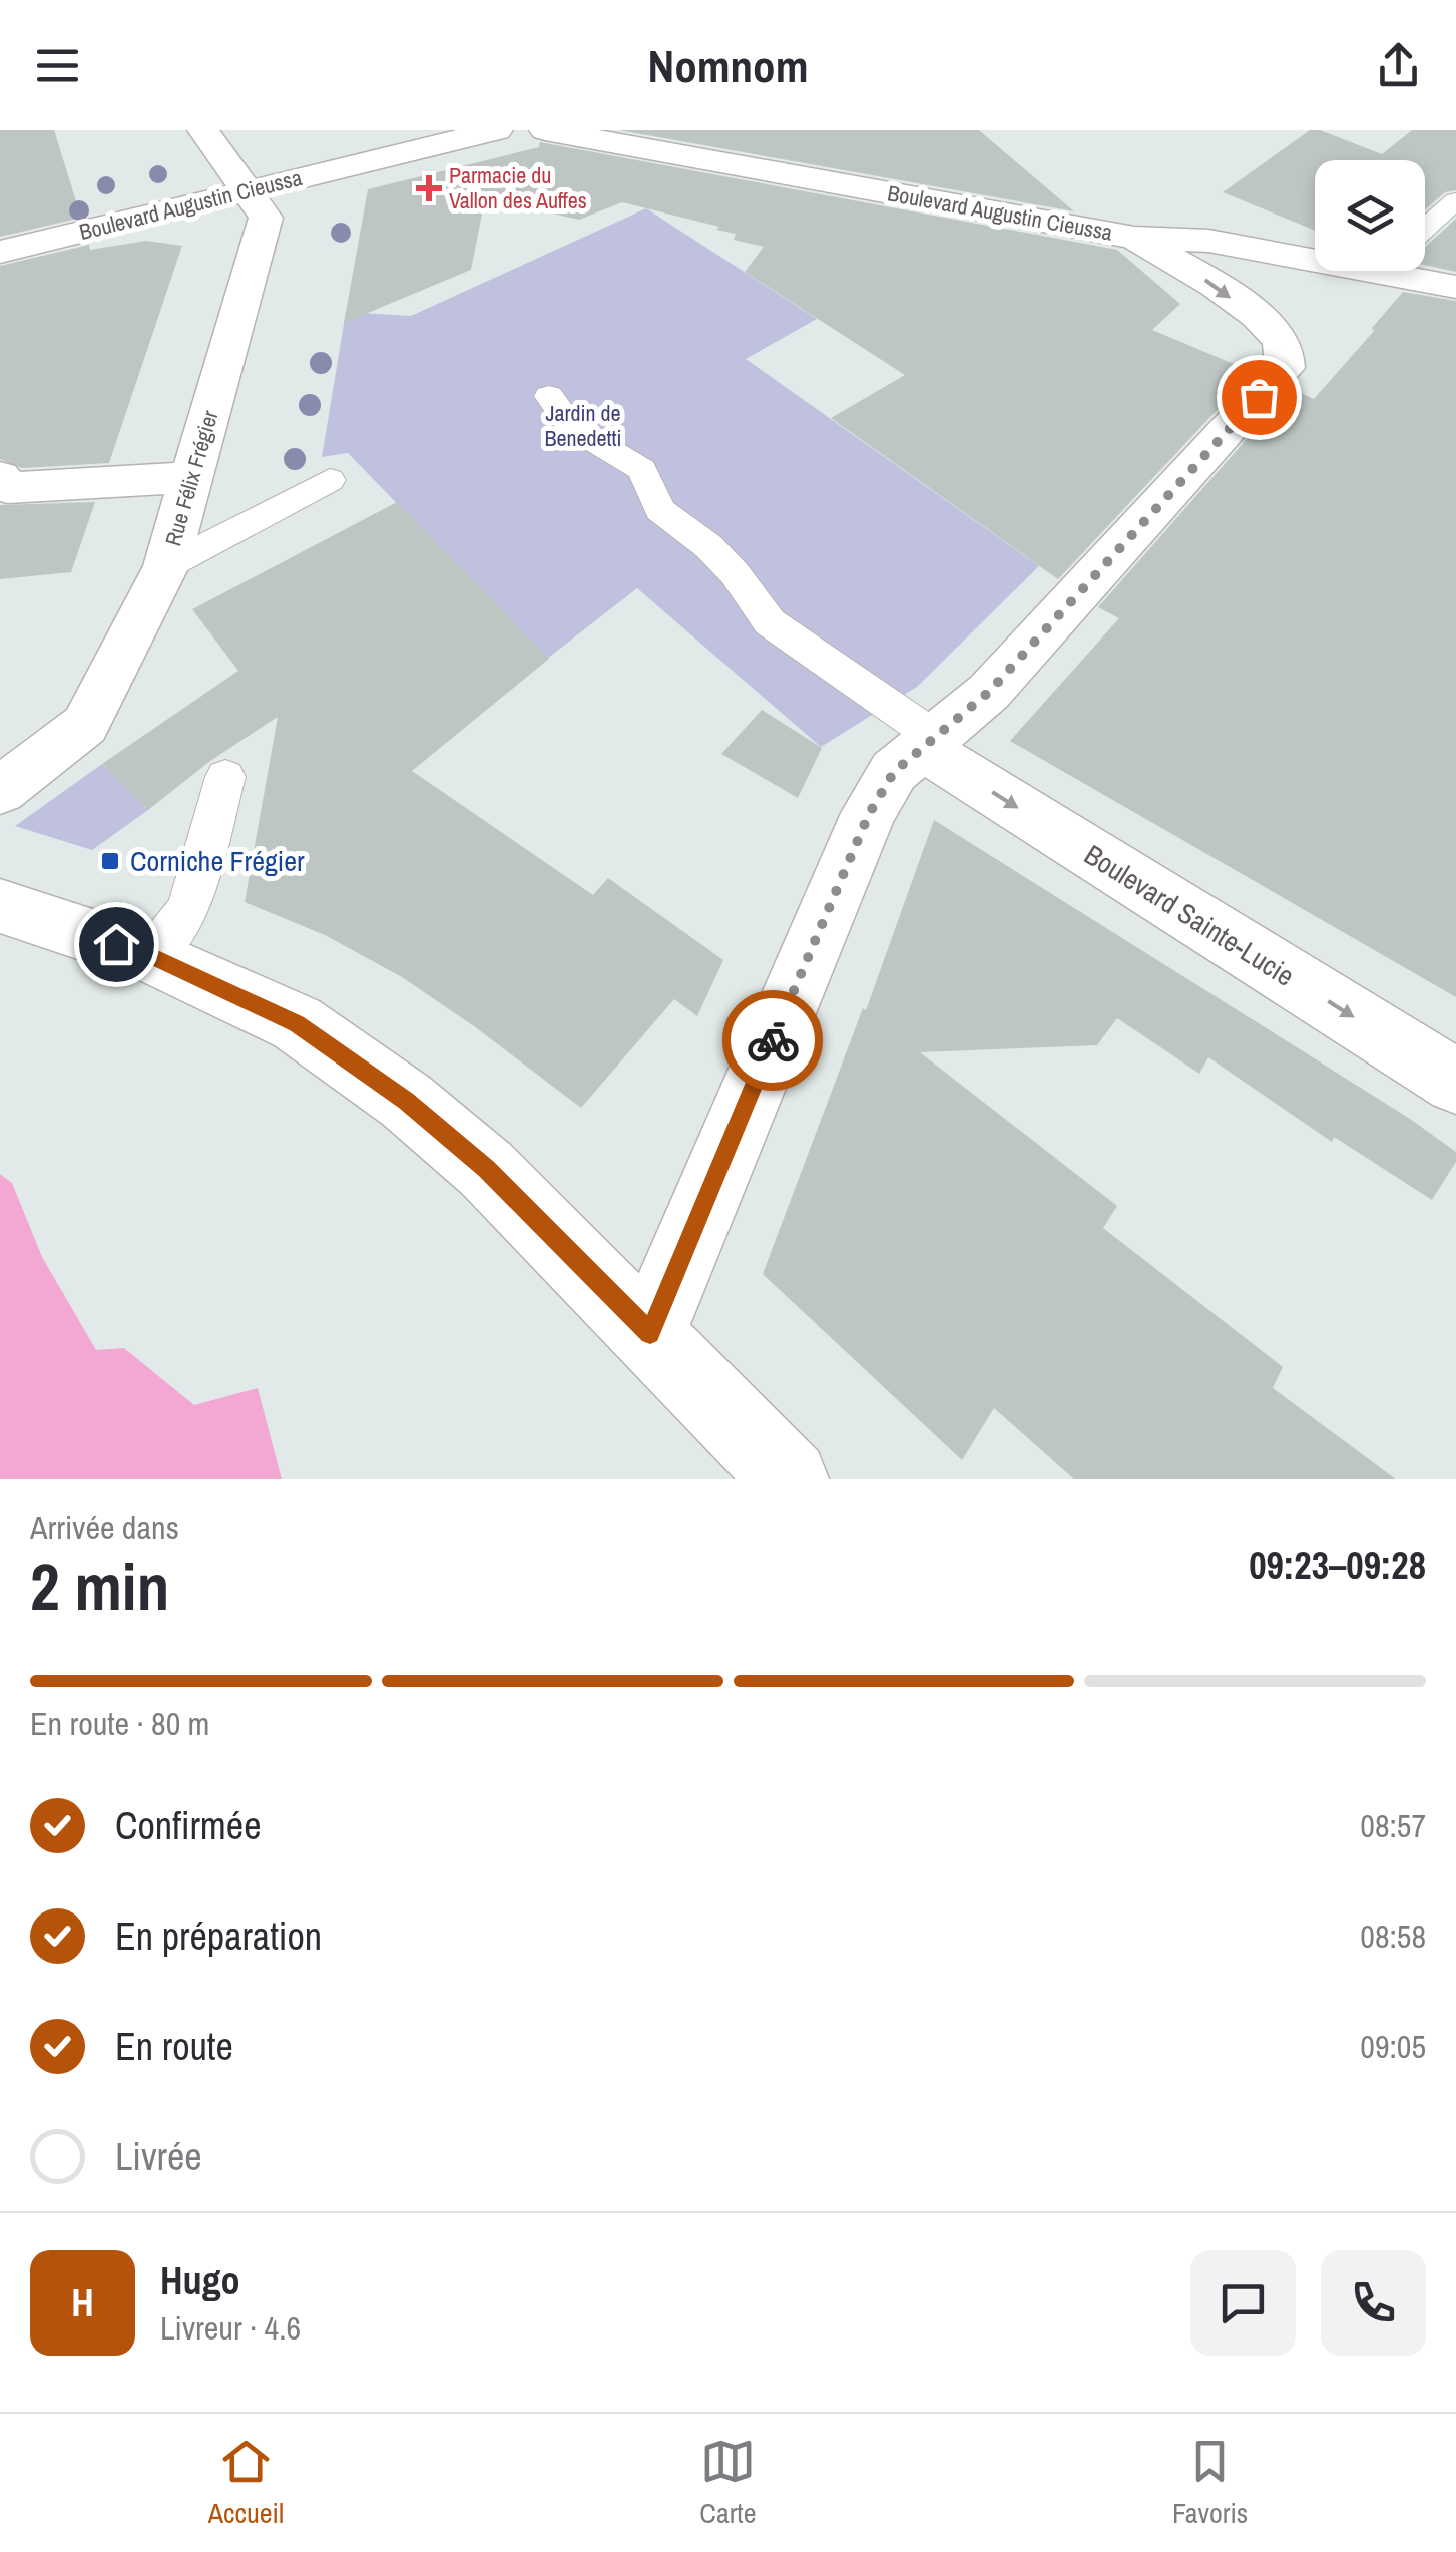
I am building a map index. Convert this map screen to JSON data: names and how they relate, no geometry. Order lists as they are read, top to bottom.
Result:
{
  "streets": {
    "street": ["Boulevard Augustin Cieussa", "Rue Félix Frégier", "Boulevard Sainte-Lucie"]
  },
  "crossings": [
    ["Boulevard Augustin Cieussa", "Rue Félix Frégier"]
  ],
  "one_way": ["Boulevard Sainte-Lucie"],
  "parks": ["Jardin de Benedetti"],
  "places": {
    "health": ["Parmacie du Vallon des Auffes"],
    "transit": ["Corniche Frégier"]
  },
  "page": {
    "header": "Nomnom",
    "heading": ["2 min", "Arrivée dans", "09:23–09:28"],
    "panel": ["Hugo", "Livreur · 4.6"],
    "bar": "En route · 80 m",
    "list": [
      ["Confirmée", "08:57"],
      ["En préparation", "08:58"],
      ["En route", "09:05"],
      "Livrée"
    ],
    "round": "H",
    "tabs": ["Accueil", "Carte", "Favoris"]
  }
}
